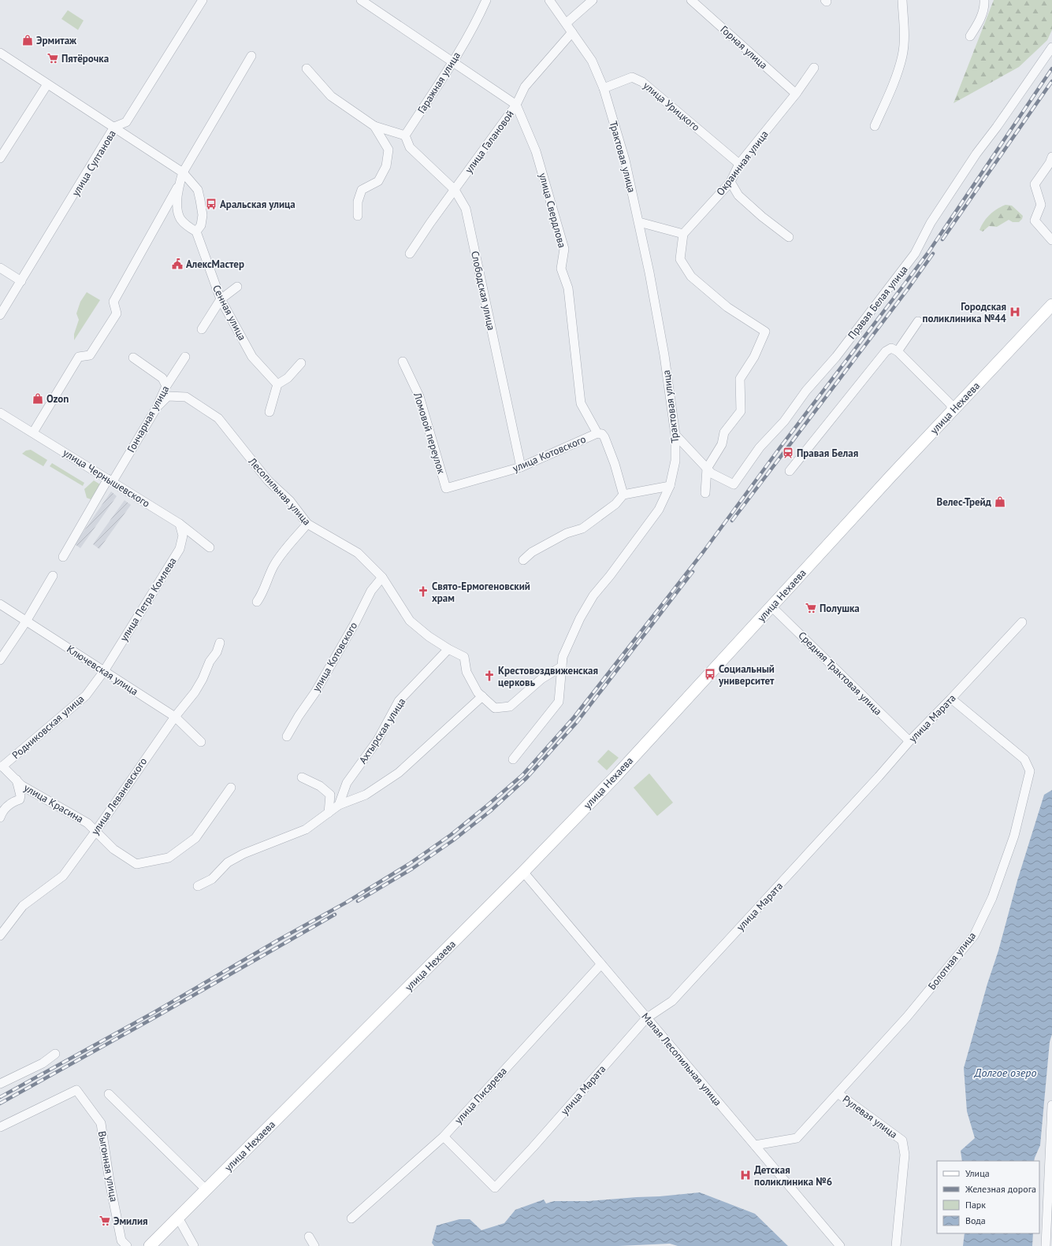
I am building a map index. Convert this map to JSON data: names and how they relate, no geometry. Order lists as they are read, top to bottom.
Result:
{
  "streets": {
    "street": [
      "Горная улица",
      "Гаражная улица",
      "улица Урицкого",
      "улица Галановой",
      "Трактовая улица",
      "улица Султанова",
      "Окраинная улица",
      "улица Свердлова",
      "Слободская улица",
      "Правая Белая улица",
      "Сенная улица",
      "улица Нехаева",
      "Гончарная улица",
      "Ломовой переулок",
      "улица Котовского",
      "улица Чернышевского",
      "Лесопильная улица",
      "улица Петра Комлева",
      "Ключевская улица",
      "Средняя Трактовая улица",
      "улица Марата",
      "Родниковская улица",
      "Ахтырская улица",
      "улица Леваневского",
      "улица Красина",
      "Болотная улица",
      "Малая Лесопильная улица",
      "улица Писарева",
      "Рулевая улица",
      "Выгонная улица"
    ]
  },
  "crossings": [
    ["Горная улица", "Окраинная улица"],
    ["Гаражная улица", "Слободская улица"],
    ["улица Урицкого", "Трактовая улица"],
    ["улица Урицкого", "Окраинная улица"],
    ["улица Галановой", "улица Свердлова"],
    ["улица Галановой", "Слободская улица"],
    ["Трактовая улица", "Правая Белая улица"],
    ["Трактовая улица", "Лесопильная улица"],
    ["улица Свердлова", "улица Котовского"],
    ["Слободская улица", "улица Котовского"],
    ["улица Нехаева", "Средняя Трактовая улица"],
    ["улица Нехаева", "Малая Лесопильная улица"],
    ["Гончарная улица", "улица Чернышевского"],
    ["Гончарная улица", "Лесопильная улица"],
    ["Ломовой переулок", "улица Котовского"],
    ["улица Котовского", "Лесопильная улица"],
    ["улица Чернышевского", "улица Петра Комлева"],
    ["Лесопильная улица", "Ахтырская улица"],
    ["улица Петра Комлева", "Ключевская улица"],
    ["улица Петра Комлева", "Родниковская улица"],
    ["Ключевская улица", "Родниковская улица"],
    ["Ключевская улица", "улица Леваневского"],
    ["Средняя Трактовая улица", "улица Марата"],
    ["улица Марата", "Болотная улица"],
    ["улица Марата", "Малая Лесопильная улица"],
    ["улица Марата", "улица Писарева"],
    ["Родниковская улица", "улица Красина"],
    ["улица Леваневского", "улица Красина"],
    ["Болотная улица", "Малая Лесопильная улица"],
    ["Болотная улица", "Рулевая улица"],
    ["Малая Лесопильная улица", "улица Писарева"]
  ],
  "water": ["Долгое озеро"],
  "places": {
    "shop": ["Эрмитаж", "Ozon", "Велес-Трейд"],
    "supermarket": ["Пятёрочка", "Полушка", "Эмилия"],
    "bus stop": ["Аральская улица", "Социальный университет"],
    "public building": ["АлексМастер"],
    "hospital": ["Городская поликлиника №44", "Детская поликлиника №6"],
    "station": ["Правая Белая"],
    "church": ["Свято-Ермогеновский храм", "Крестовоздвиженская церковь"]
  },
  "legend": [
    "Улица",
    "Железная дорога",
    "Парк",
    "Вода"
  ]
}
